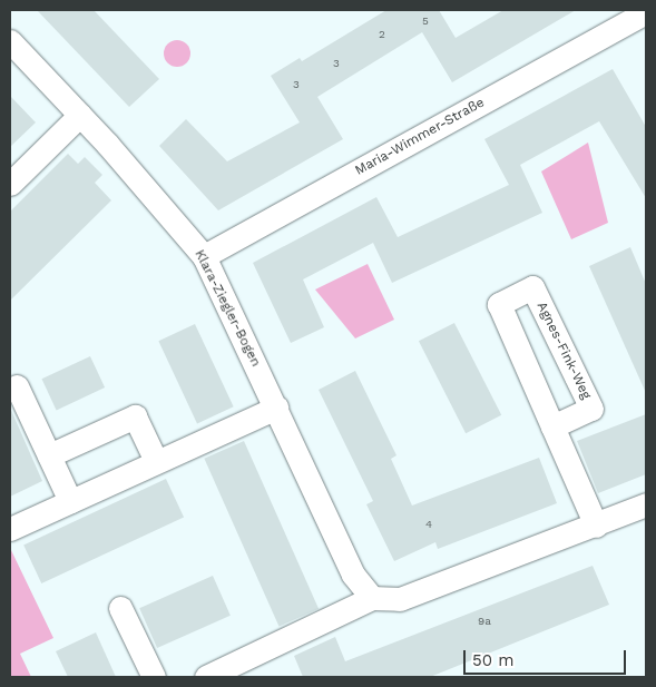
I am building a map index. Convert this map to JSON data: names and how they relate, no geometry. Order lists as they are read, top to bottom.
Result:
{
  "streets": {
    "street": ["Maria-Wimmer-Straße", "Klara-Ziegler-Bogen", "Agnes-Fink-Weg"]
  },
  "crossings": [
    ["Maria-Wimmer-Straße", "Klara-Ziegler-Bogen"]
  ],
  "house_numbers": [
    "5",
    "2",
    "3",
    "3",
    "4",
    "9a"
  ],
  "scale_bar": "50 m"
}
